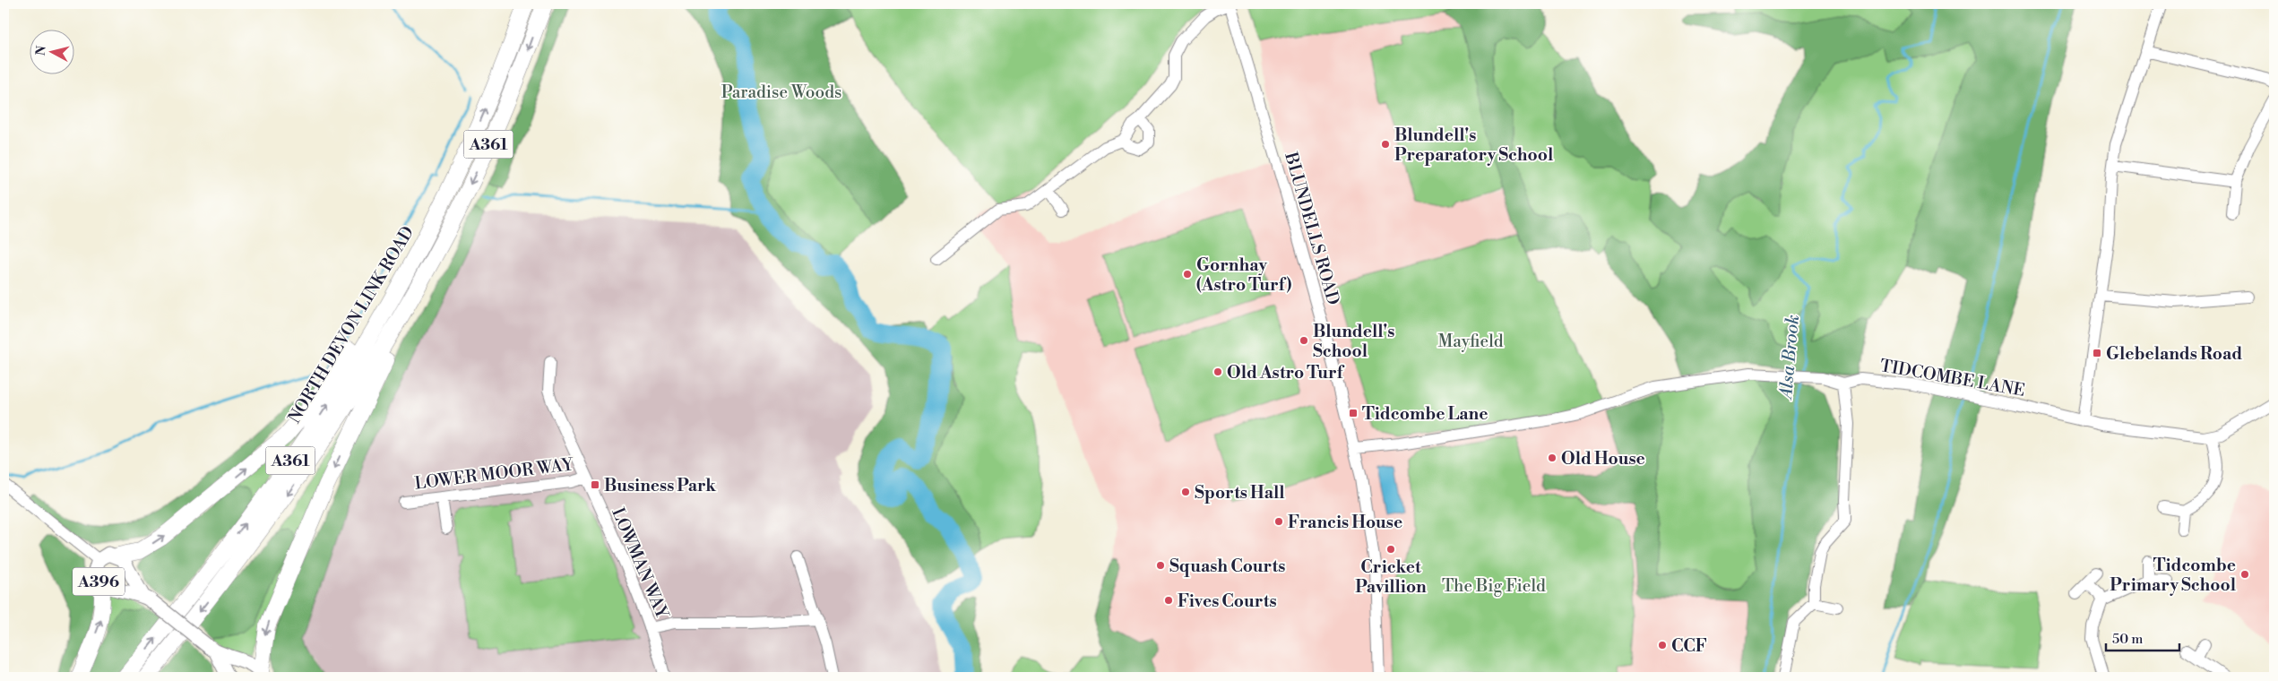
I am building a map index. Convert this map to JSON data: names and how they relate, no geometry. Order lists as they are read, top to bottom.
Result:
{
  "streets": {
    "highway": ["A361", "NORTH DEVON LINK ROAD"],
    "main road": ["A396"],
    "street": [
      "BLUNDELLS ROAD",
      "TIDCOMBE LANE",
      "LOWER MOOR WAY",
      "LOWMAN WAY"
    ]
  },
  "crossings": [
    ["BLUNDELLS ROAD", "TIDCOMBE LANE"],
    ["LOWER MOOR WAY", "LOWMAN WAY"]
  ],
  "water": ["Alsa Brook"],
  "parks": ["Paradise Woods", "Mayfield", "The Big Field"],
  "places": {
    "other": [
      "Blundell's Preparatory School",
      "Gornhay (Astro Turf)",
      "Blundell's School",
      "Old Astro Turf",
      "Old House",
      "Sports Hall",
      "Francis House",
      "Cricket Pavillion",
      "Squash Courts",
      "Tidcombe Primary School",
      "Fives Courts",
      "CCF"
    ],
    "transit": ["Glebelands Road", "Tidcombe Lane", "Business Park"]
  },
  "scale_bar": "50 m",
  "north": "left"
}
